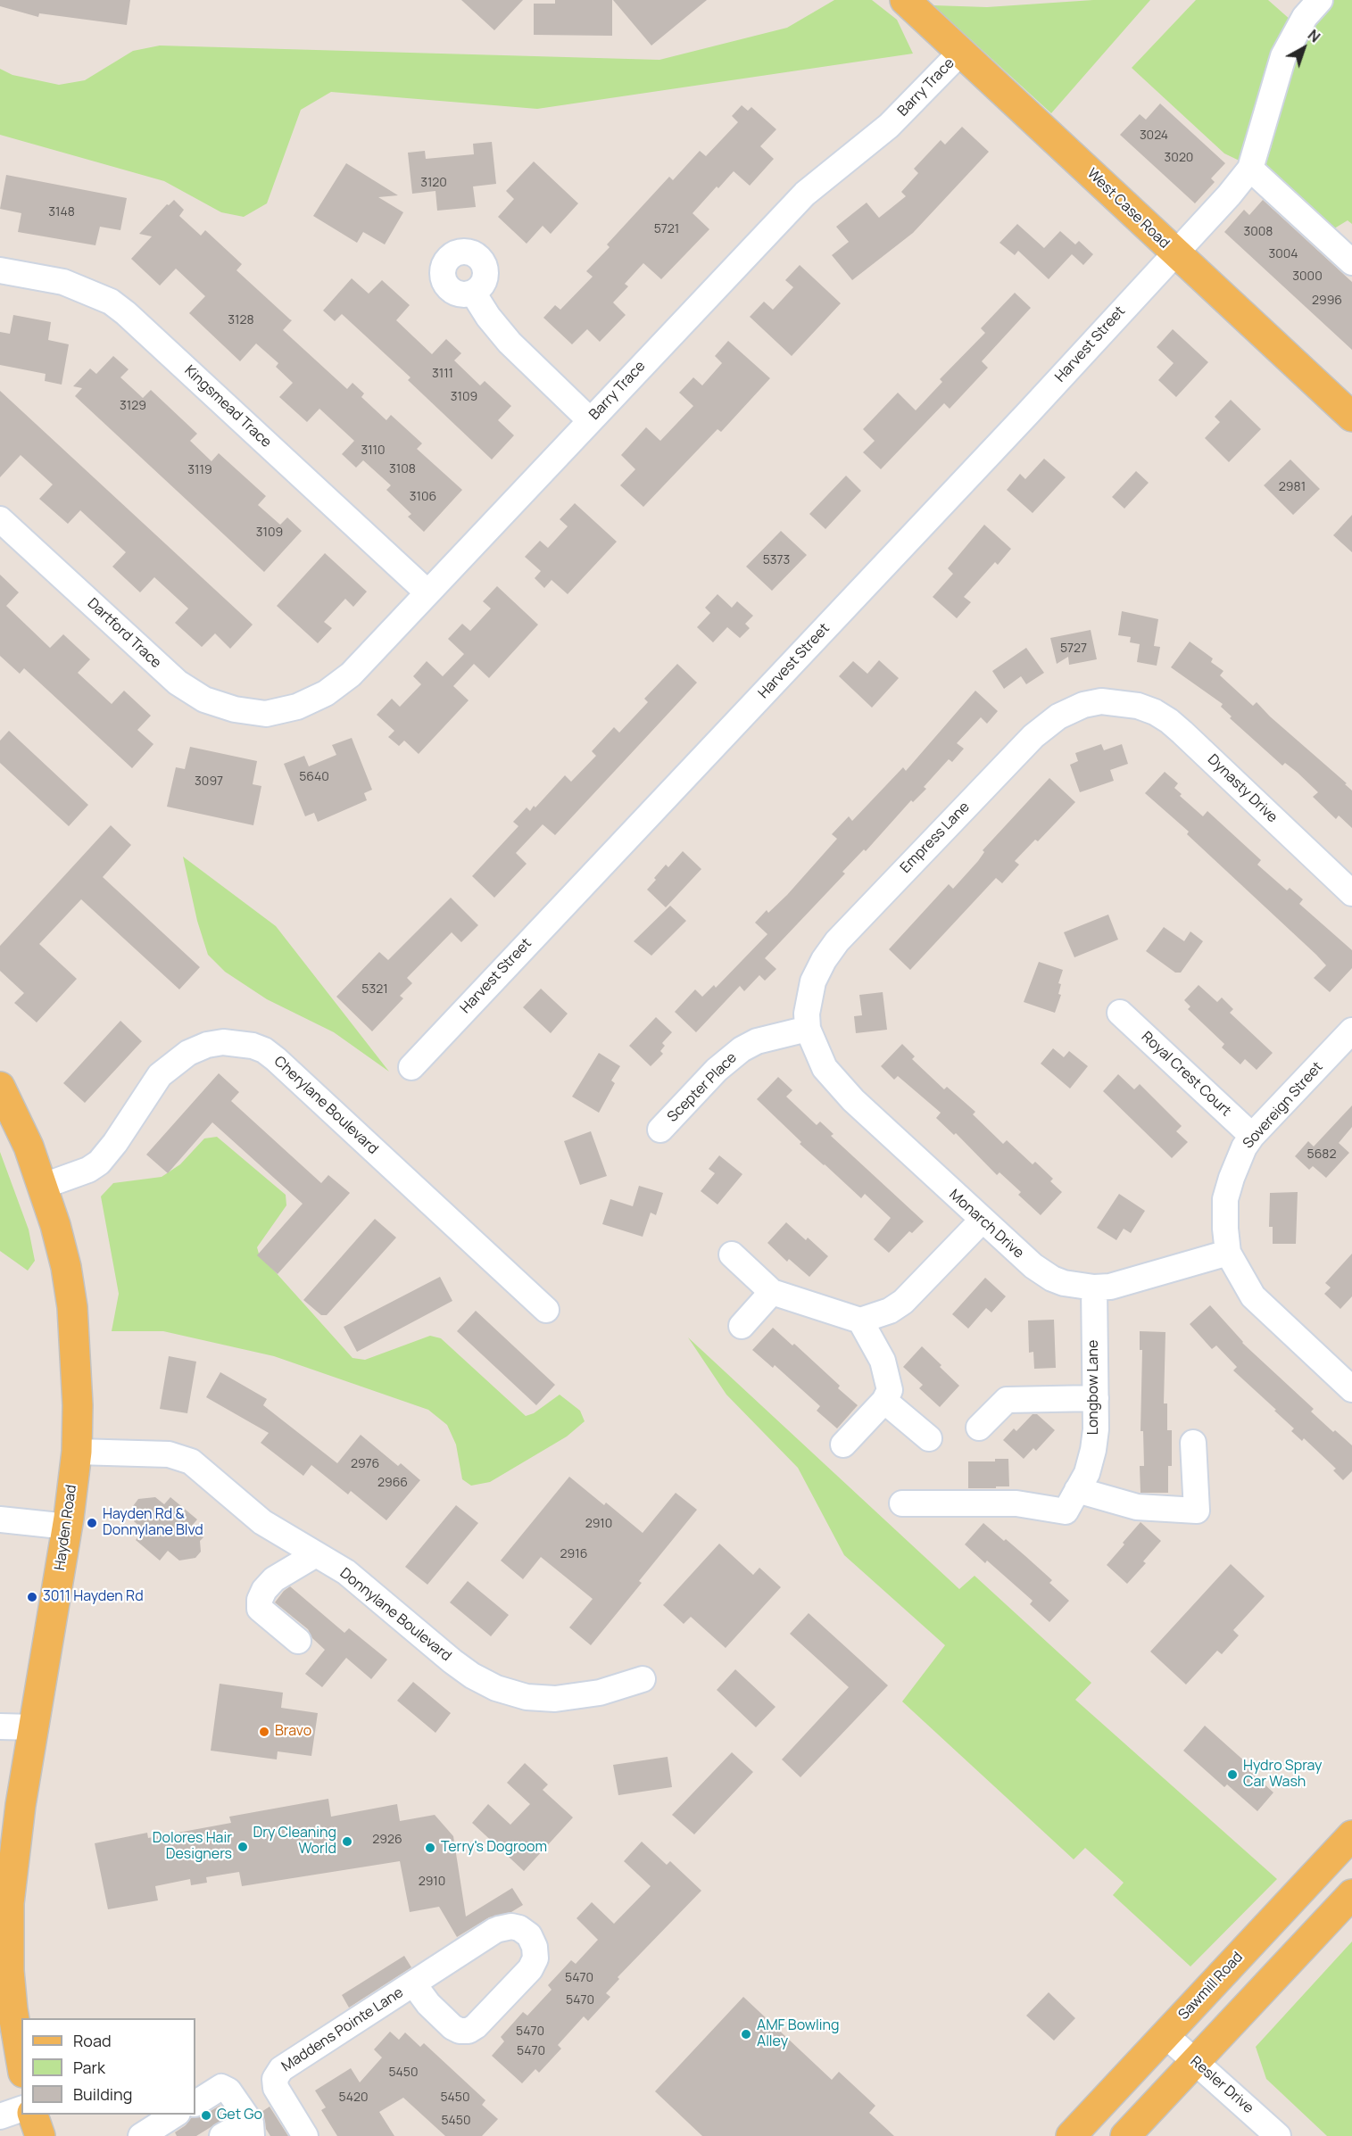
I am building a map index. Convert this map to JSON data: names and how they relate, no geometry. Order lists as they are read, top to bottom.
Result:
{
  "streets": {
    "main road": ["West Case Road", "Hayden Road", "Sawmill Road"],
    "street": [
      "Barry Trace",
      "Harvest Street",
      "Kingsmead Trace",
      "Dartford Trace",
      "Dynasty Drive",
      "Empress Lane",
      "Royal Crest Court",
      "Scepter Place",
      "Cherylane Boulevard",
      "Sovereign Street",
      "Monarch Drive",
      "Longbow Lane",
      "Donnylane Boulevard",
      "Maddens Pointe Lane",
      "Resler Drive"
    ]
  },
  "crossings": [
    ["Barry Trace", "West Case Road"],
    ["Barry Trace", "Kingsmead Trace"],
    ["Barry Trace", "Dartford Trace"],
    ["West Case Road", "Harvest Street"],
    ["Dynasty Drive", "Empress Lane"],
    ["Empress Lane", "Scepter Place"],
    ["Empress Lane", "Monarch Drive"],
    ["Royal Crest Court", "Sovereign Street"],
    ["Scepter Place", "Monarch Drive"],
    ["Cherylane Boulevard", "Hayden Road"],
    ["Sovereign Street", "Monarch Drive"],
    ["Monarch Drive", "Longbow Lane"],
    ["Hayden Road", "Donnylane Boulevard"],
    ["Sawmill Road", "Resler Drive"]
  ],
  "places": [
    "Hayden Rd & Donnylane Blvd",
    "3011 Hayden Rd",
    "Bravo",
    "Hydro Spray Car Wash",
    "Dry Cleaning World",
    "Dolores Hair Designers",
    "Terry's Dogroom",
    "AMF Bowling Alley",
    "Get Go"
  ],
  "house_numbers": [
    "3024",
    "3020",
    "3120",
    "3148",
    "5721",
    "3008",
    "3004",
    "3000",
    "2996",
    "3128",
    "3111",
    "3109",
    "3129",
    "3110",
    "3108",
    "3119",
    "2981",
    "3106",
    "3109",
    "5373",
    "5727",
    "5640",
    "3097",
    "5321",
    "5682",
    "2976",
    "2966",
    "2910",
    "2916",
    "2926",
    "2910",
    "5470",
    "5470",
    "5470",
    "5470",
    "5450",
    "5420",
    "5450",
    "5450"
  ],
  "legend": ["Road", "Park", "Building"],
  "north": "top right"
}
